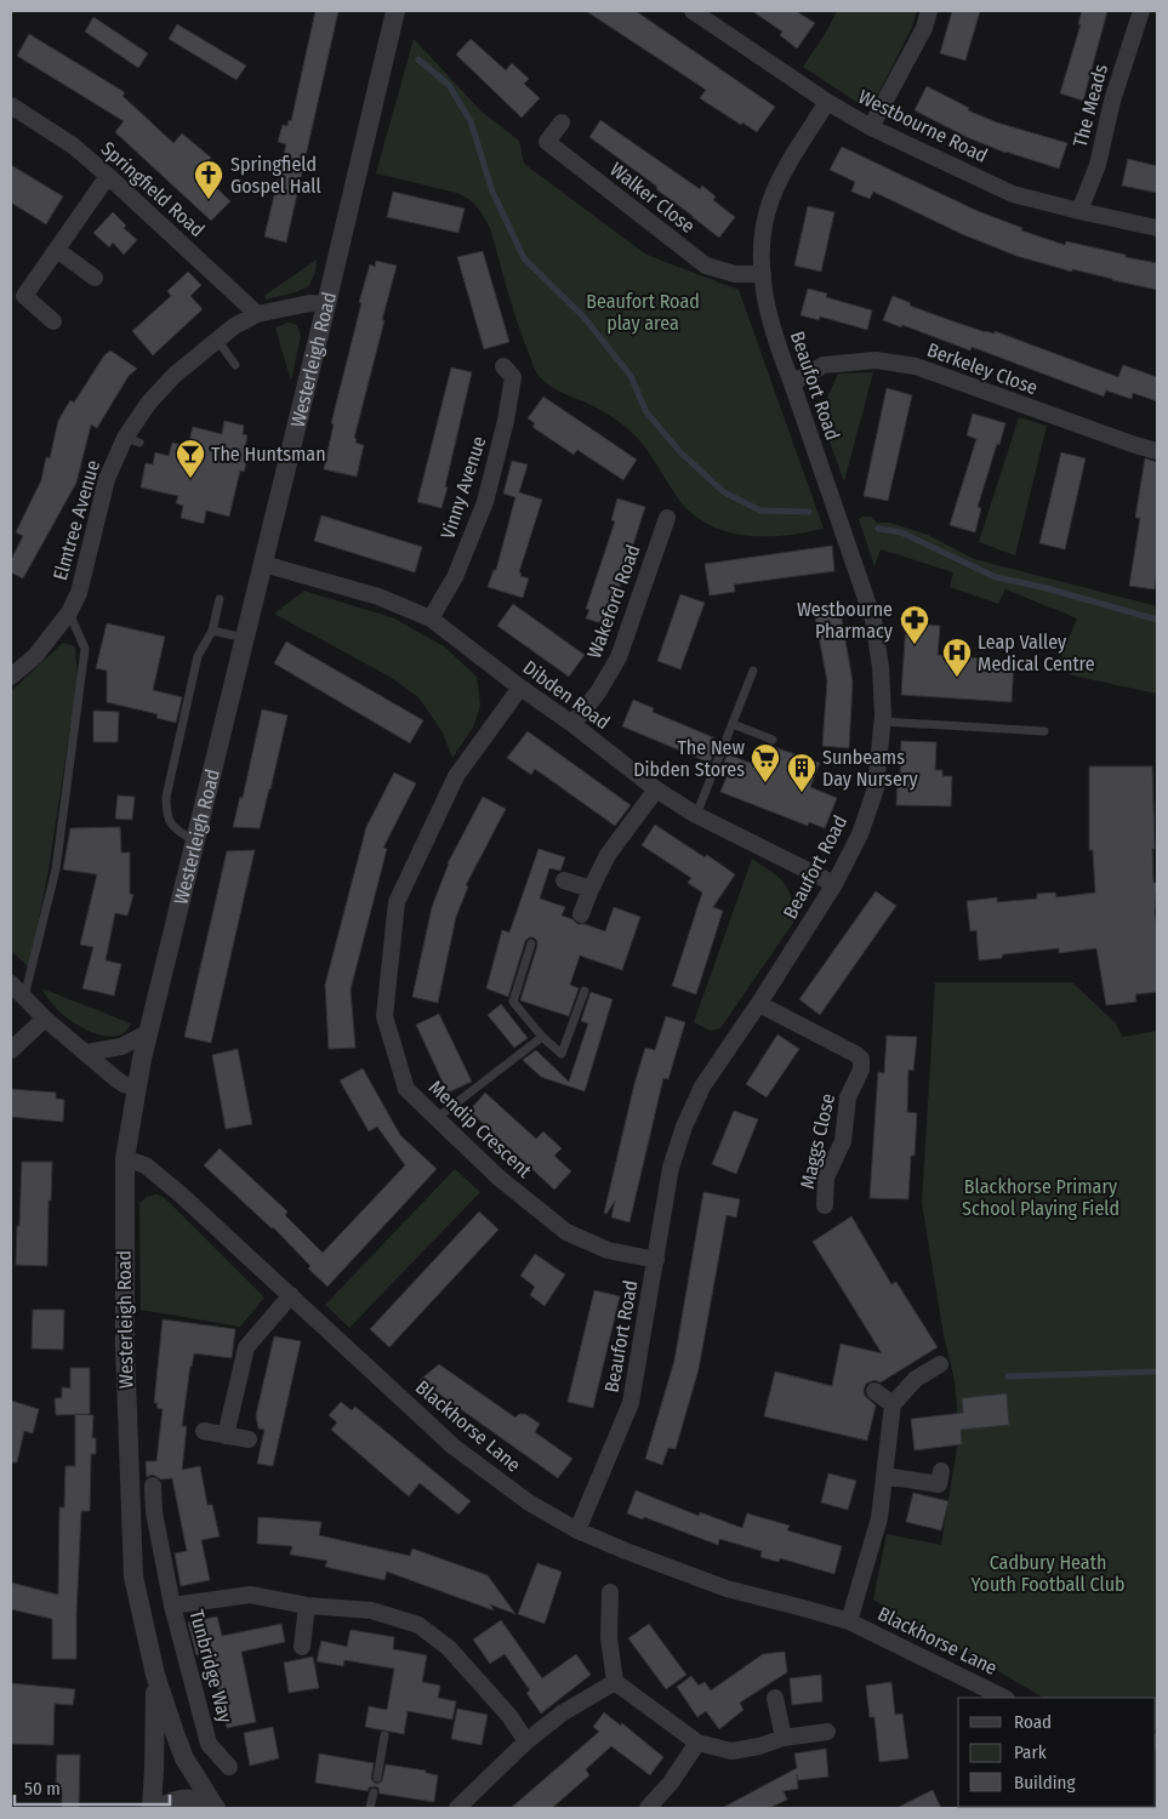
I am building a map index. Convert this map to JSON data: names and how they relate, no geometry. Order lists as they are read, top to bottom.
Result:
{
  "streets": {
    "street": [
      "The Meads",
      "Westbourne Road",
      "Springfield Road",
      "Walker Close",
      "Westerleigh Road",
      "Berkeley Close",
      "Beaufort Road",
      "Vinny Avenue",
      "Elmtree Avenue",
      "Wakeford Road",
      "Dibden Road",
      "Mendip Crescent",
      "Maggs Close",
      "Blackhorse Lane",
      "Tunbridge Way"
    ]
  },
  "crossings": [
    ["The Meads", "Westbourne Road"],
    ["Westbourne Road", "Beaufort Road"],
    ["Springfield Road", "Elmtree Avenue"],
    ["Walker Close", "Beaufort Road"],
    ["Westerleigh Road", "Elmtree Avenue"],
    ["Westerleigh Road", "Dibden Road"],
    ["Westerleigh Road", "Blackhorse Lane"],
    ["Berkeley Close", "Beaufort Road"],
    ["Beaufort Road", "Dibden Road"],
    ["Beaufort Road", "Mendip Crescent"],
    ["Beaufort Road", "Maggs Close"],
    ["Beaufort Road", "Blackhorse Lane"],
    ["Vinny Avenue", "Dibden Road"],
    ["Wakeford Road", "Dibden Road"],
    ["Dibden Road", "Mendip Crescent"]
  ],
  "parks": ["Beaufort Road play area", "Blackhorse Primary School Playing Field", "Cadbury Heath Youth Football Club"],
  "places": {
    "church": ["Springfield Gospel Hall"],
    "bar": ["The Huntsman"],
    "pharmacy": ["Westbourne Pharmacy"],
    "hospital": ["Leap Valley Medical Centre"],
    "supermarket": ["The New Dibden Stores"],
    "building": ["Sunbeams Day Nursery"]
  },
  "legend": ["Road", "Park", "Building"],
  "scale_bar": "50 m"
}
